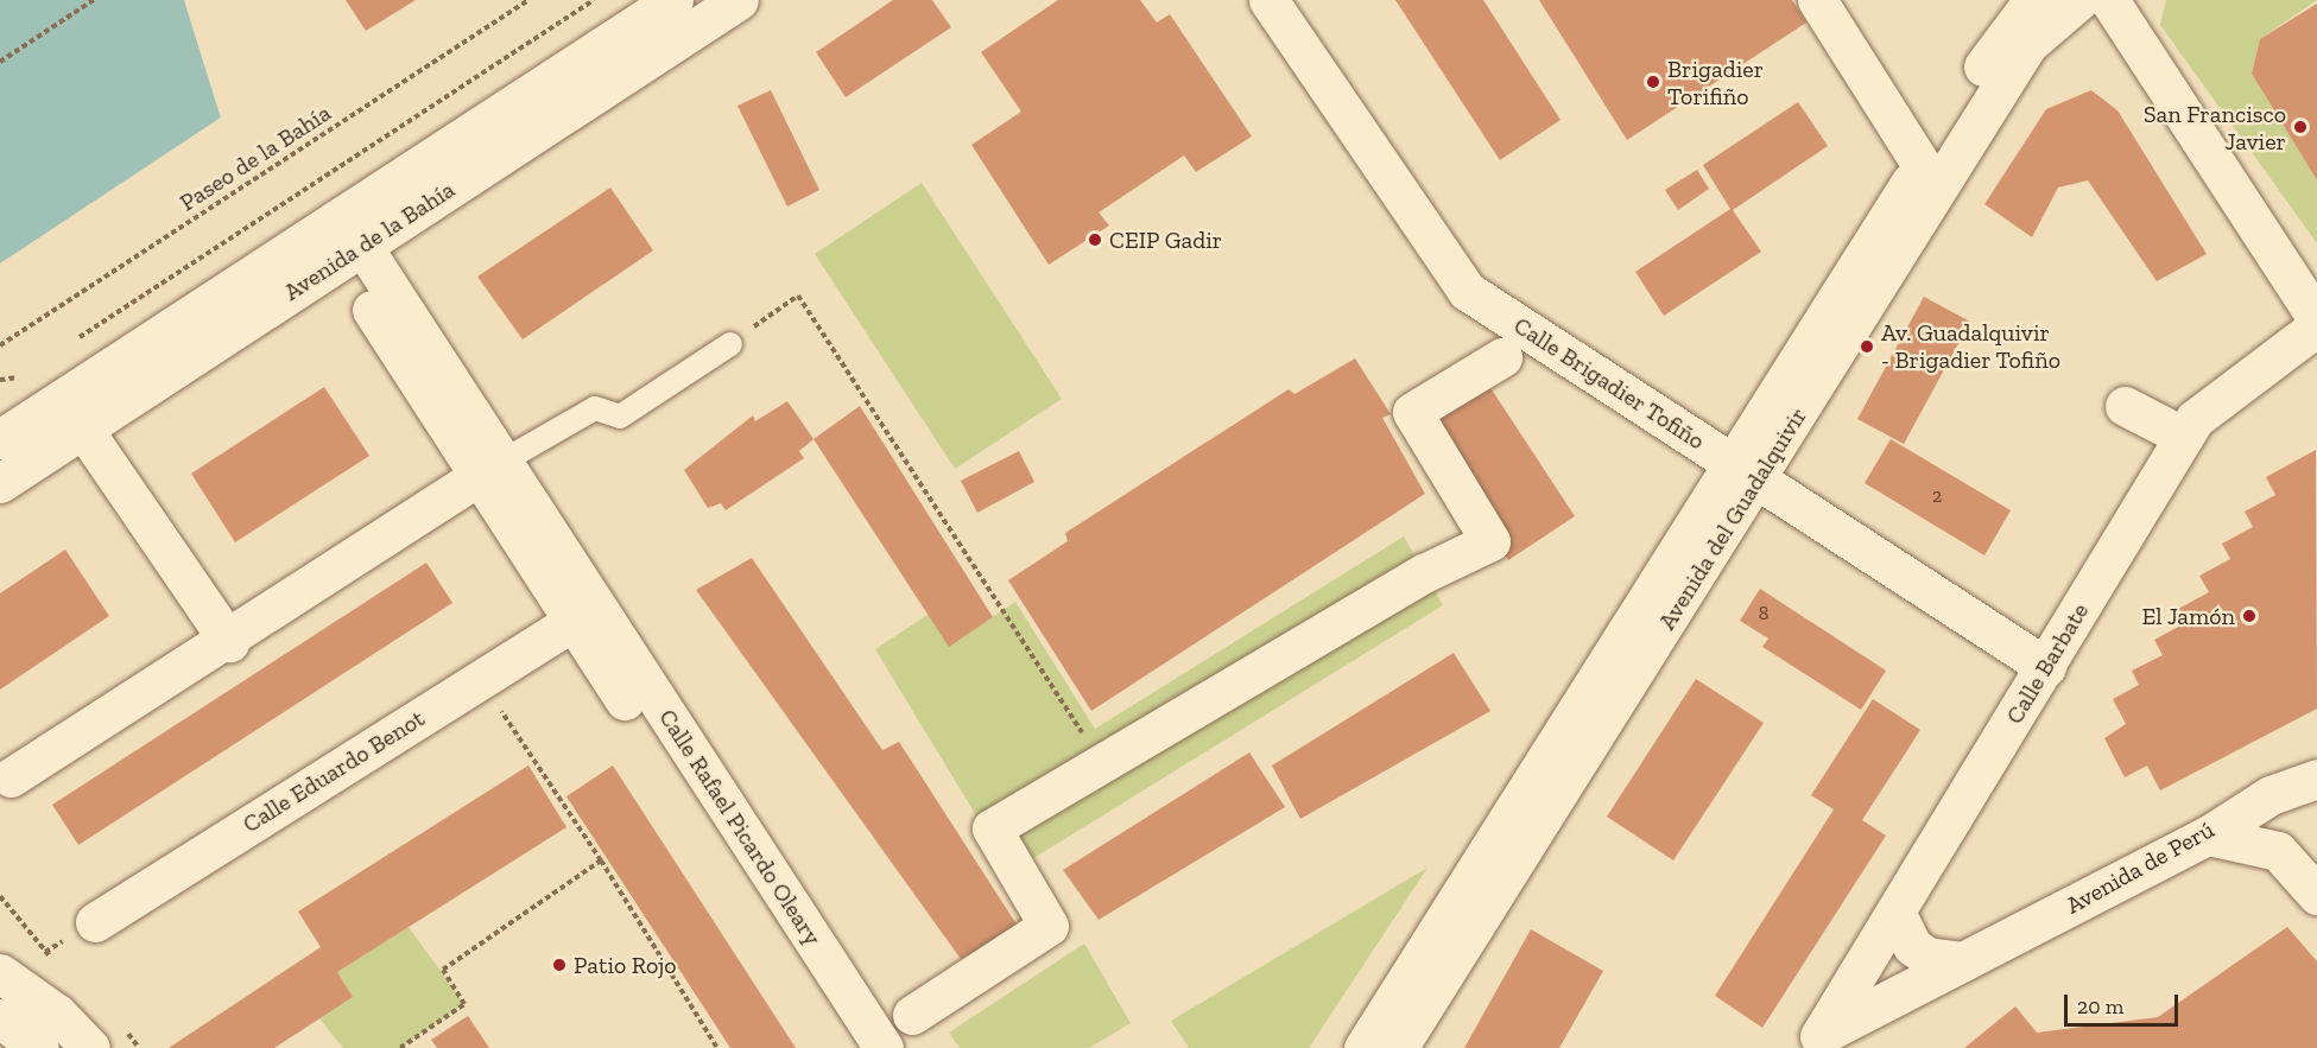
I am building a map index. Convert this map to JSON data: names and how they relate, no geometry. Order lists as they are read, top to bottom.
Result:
{
  "streets": {
    "street": [
      "Avenida de la Bahía",
      "Calle Brigadier Tofiño",
      "Avenida del Guadalquivir",
      "Calle Barbate",
      "Calle Eduardo Benot",
      "Calle Rafael Picardo Oleary",
      "Avenida de Perú"
    ],
    "path": ["Paseo de la Bahía"]
  },
  "crossings": [
    ["Avenida de la Bahía", "Calle Rafael Picardo Oleary"],
    ["Calle Brigadier Tofiño", "Avenida del Guadalquivir"],
    ["Calle Brigadier Tofiño", "Calle Barbate"],
    ["Calle Barbate", "Avenida de Perú"],
    ["Calle Eduardo Benot", "Calle Rafael Picardo Oleary"]
  ],
  "places": [
    "Brigadier Torifiño",
    "San Francisco Javier",
    "CEIP Gadir",
    "Av. Guadalquivir - Brigadier Tofiño",
    "El Jamón",
    "Patio Rojo"
  ],
  "house_numbers": ["2", "8"],
  "scale_bar": "20 m"
}
